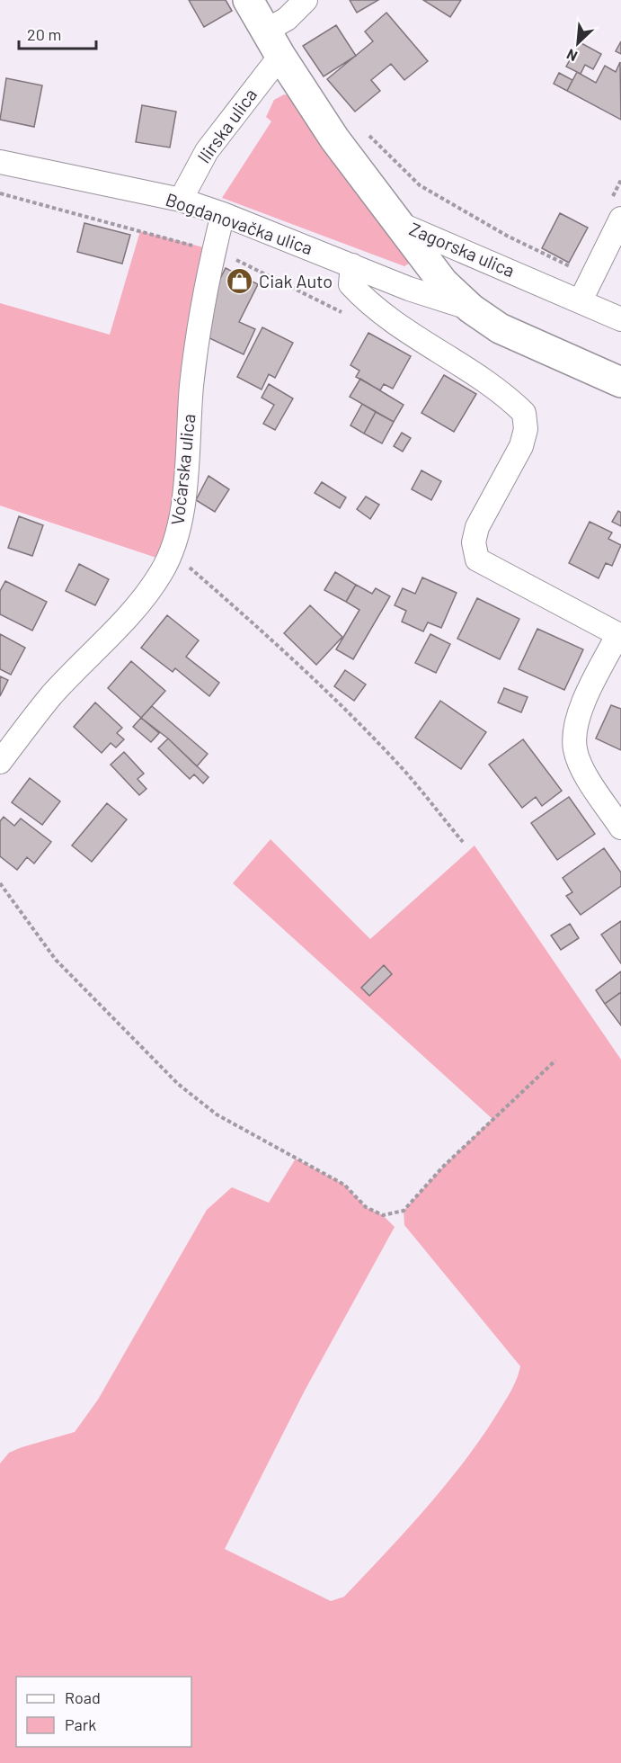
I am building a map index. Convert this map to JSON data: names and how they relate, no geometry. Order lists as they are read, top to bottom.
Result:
{
  "streets": {
    "main road": ["Zagorska ulica"],
    "street": ["Ilirska ulica", "Bogdanovačka ulica", "Voćarska ulica"]
  },
  "crossings": [
    ["Ilirska ulica", "Bogdanovačka ulica"],
    ["Ilirska ulica", "Zagorska ulica"],
    ["Bogdanovačka ulica", "Voćarska ulica"]
  ],
  "places": {
    "shop": ["Ciak Auto"]
  },
  "legend": ["Road", "Park"],
  "scale_bar": "20 m",
  "north": "bottom left"
}
